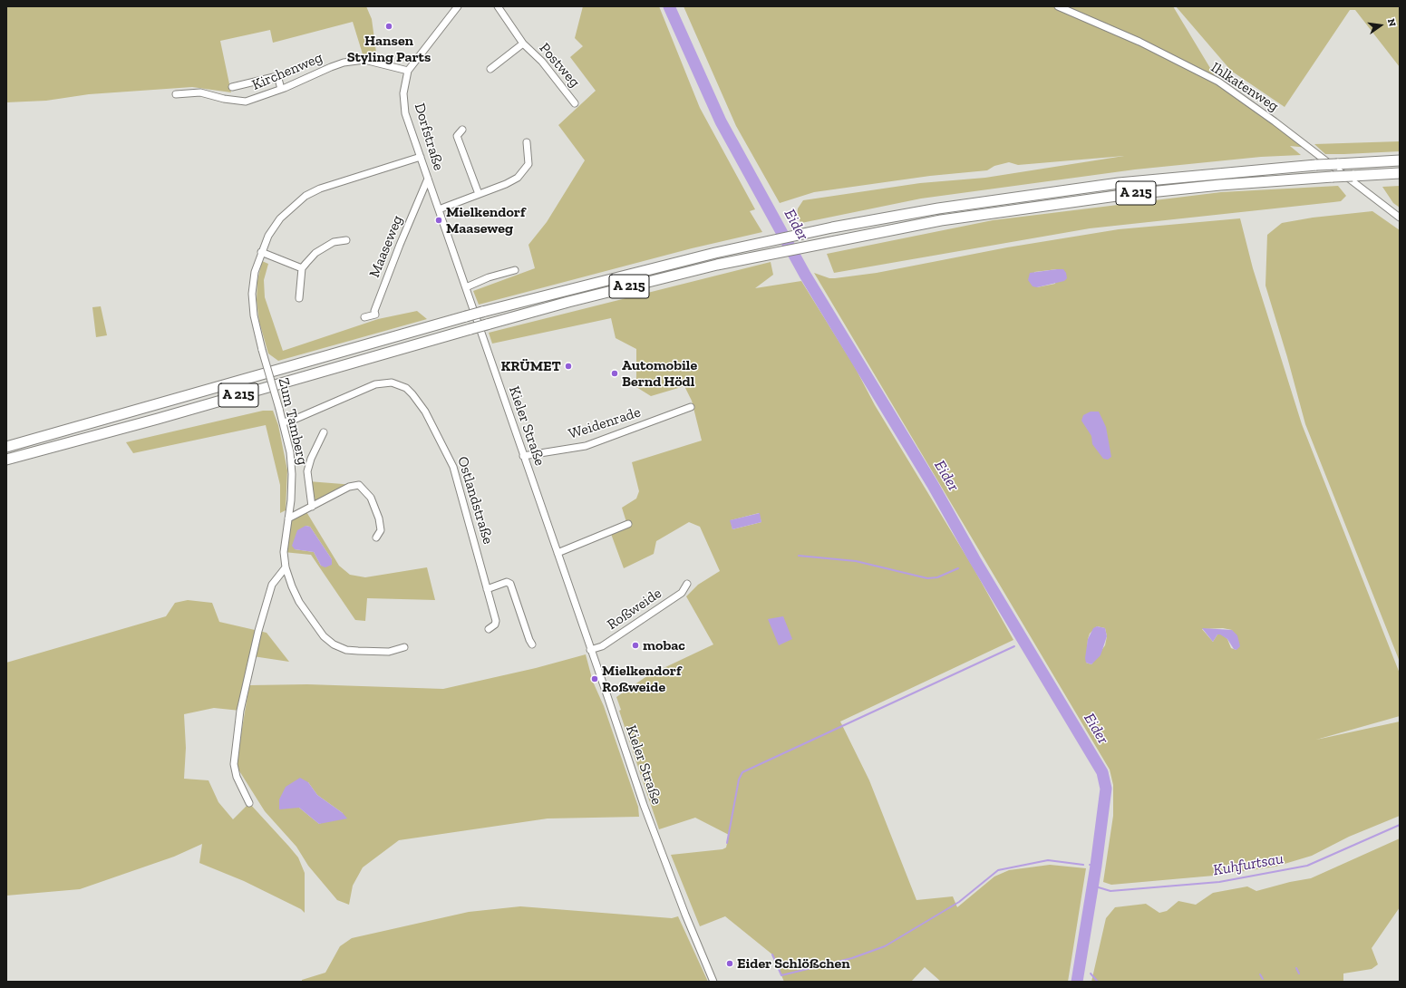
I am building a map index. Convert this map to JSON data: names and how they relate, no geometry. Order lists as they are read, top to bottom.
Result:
{
  "streets": {
    "highway": ["A 215"],
    "street": [
      "Postweg",
      "Kirchenweg",
      "Ihlkatenweg",
      "Dorfstraße",
      "Maaseweg",
      "Zum Tamberg",
      "Weidenrade",
      "Kieler Straße",
      "Ostlandstraße",
      "Roßweide"
    ]
  },
  "crossings": [
    ["Kirchenweg", "Dorfstraße"],
    ["Dorfstraße", "Maaseweg"],
    ["Dorfstraße", "Zum Tamberg"],
    ["Dorfstraße", "Kieler Straße"],
    ["Zum Tamberg", "Ostlandstraße"],
    ["Weidenrade", "Kieler Straße"],
    ["Kieler Straße", "Roßweide"]
  ],
  "water": ["Eider", "Kuhfurtsau"],
  "places": [
    "Hansen Styling Parts",
    "Mielkendorf Maaseweg",
    "KRÜMET",
    "Automobile Bernd Hödl",
    "mobac",
    "Mielkendorf Roßweide",
    "Eider Schlößchen"
  ],
  "north": "right"
}
